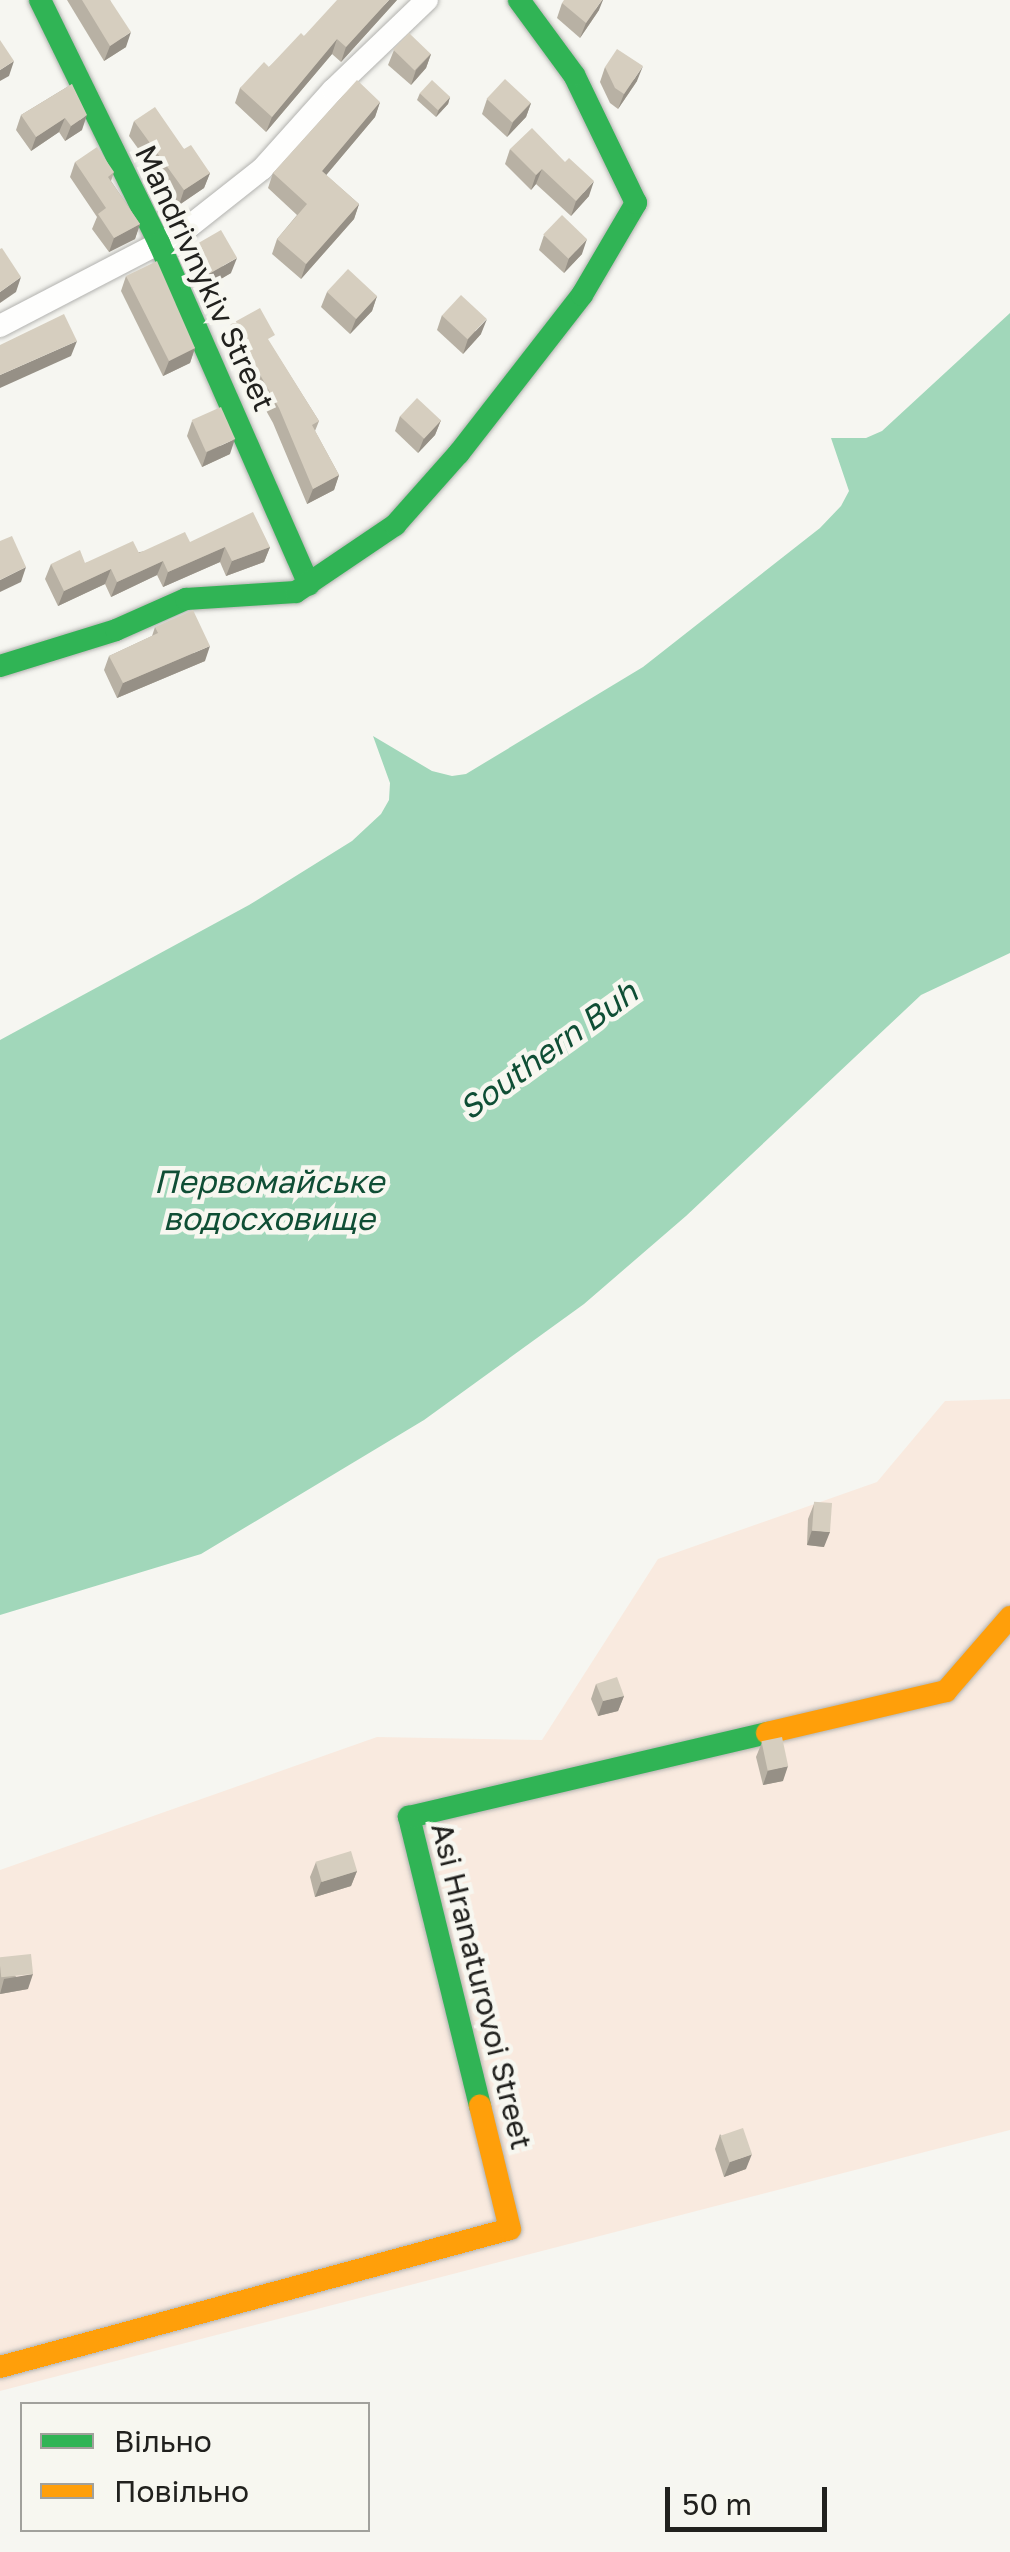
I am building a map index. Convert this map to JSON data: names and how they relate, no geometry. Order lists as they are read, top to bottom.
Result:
{
  "streets": {
    "street": ["Mandrivnykiv Street", "Asi Hranaturovoi Street"]
  },
  "water": ["Southern Buh", "Первомайське водосховище"],
  "legend": ["Вільно", "Повільно"],
  "scale_bar": "50 m"
}
